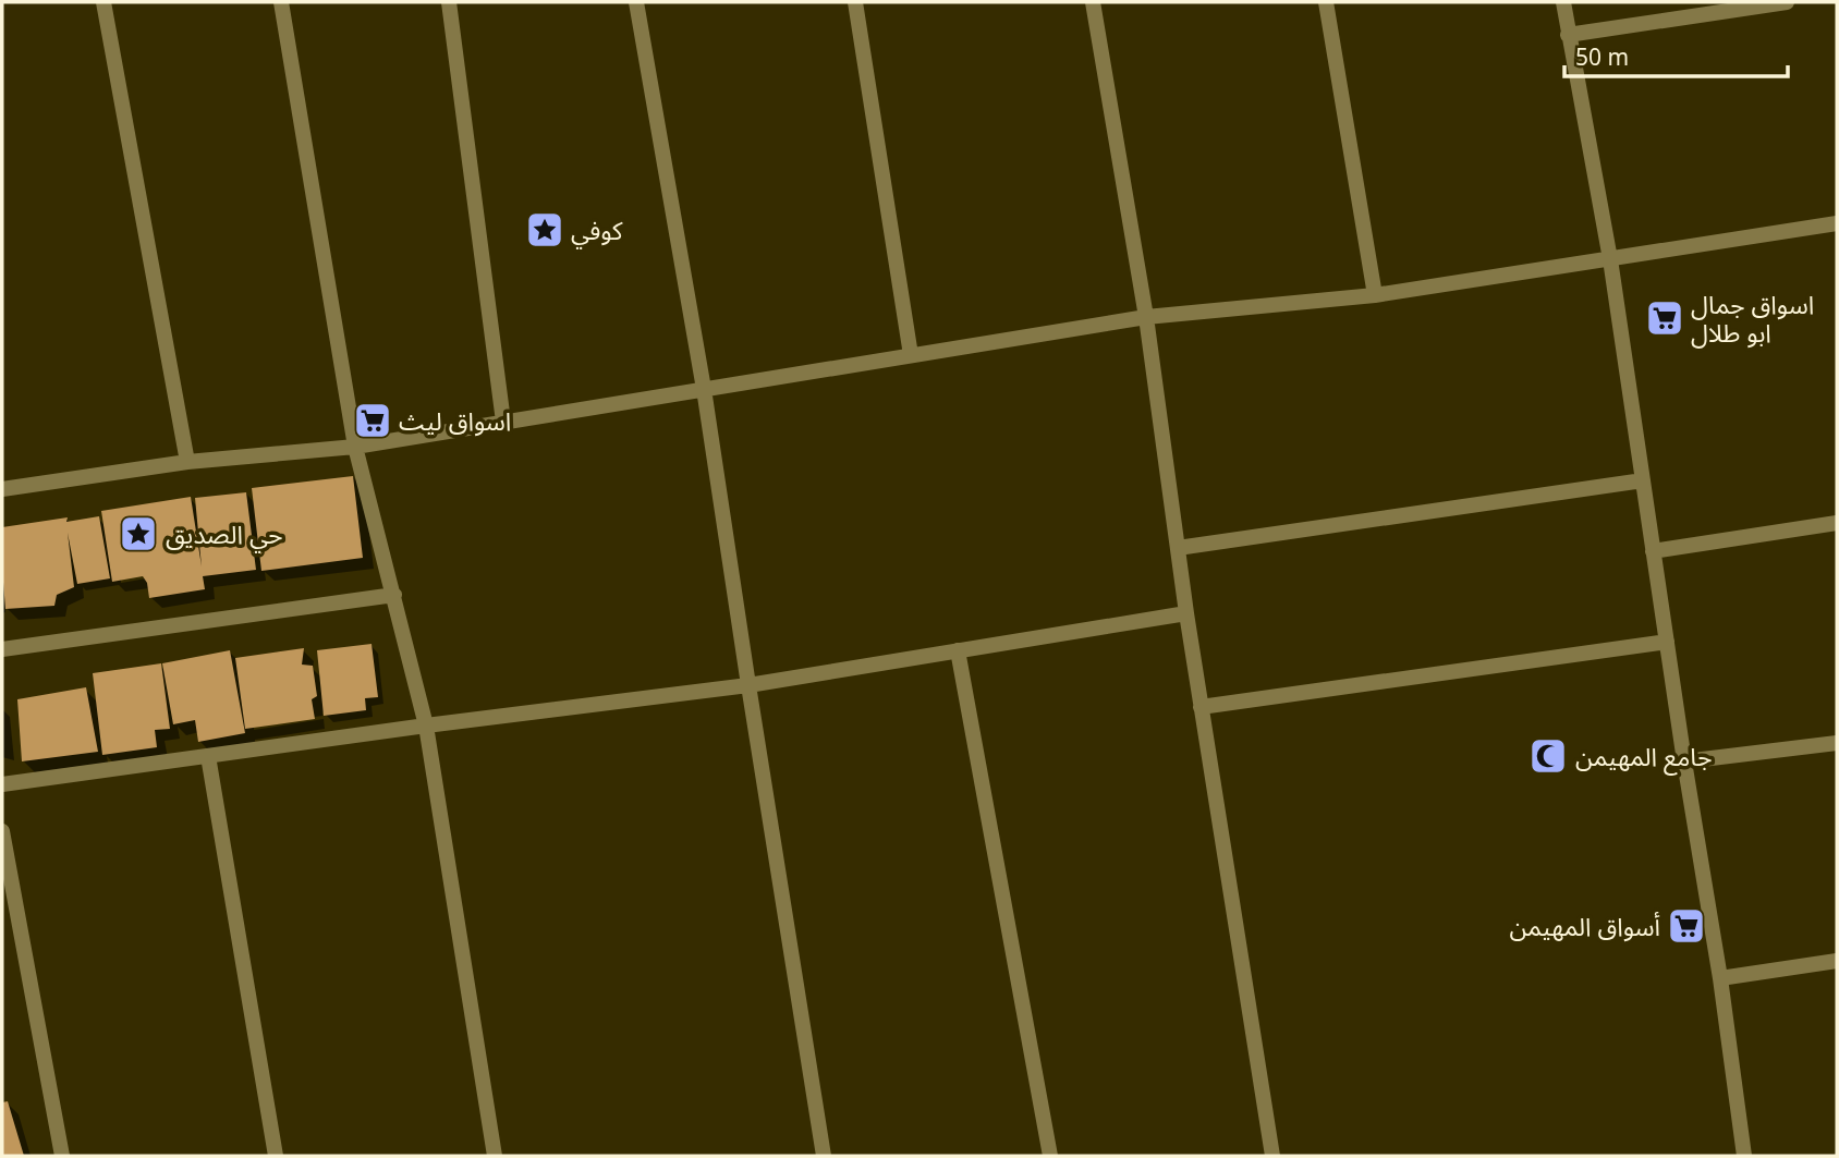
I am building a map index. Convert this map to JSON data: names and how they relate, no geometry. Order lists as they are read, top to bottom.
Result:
{
  "places": {
    "place": ["كوفي", "حي الصديق"],
    "supermarket": ["اسواق جمال ابو طلال", "اسواق ليث", "أسواق المهيمن"],
    "mosque": ["جامع المهيمن"]
  },
  "scale_bar": "50 m"
}
